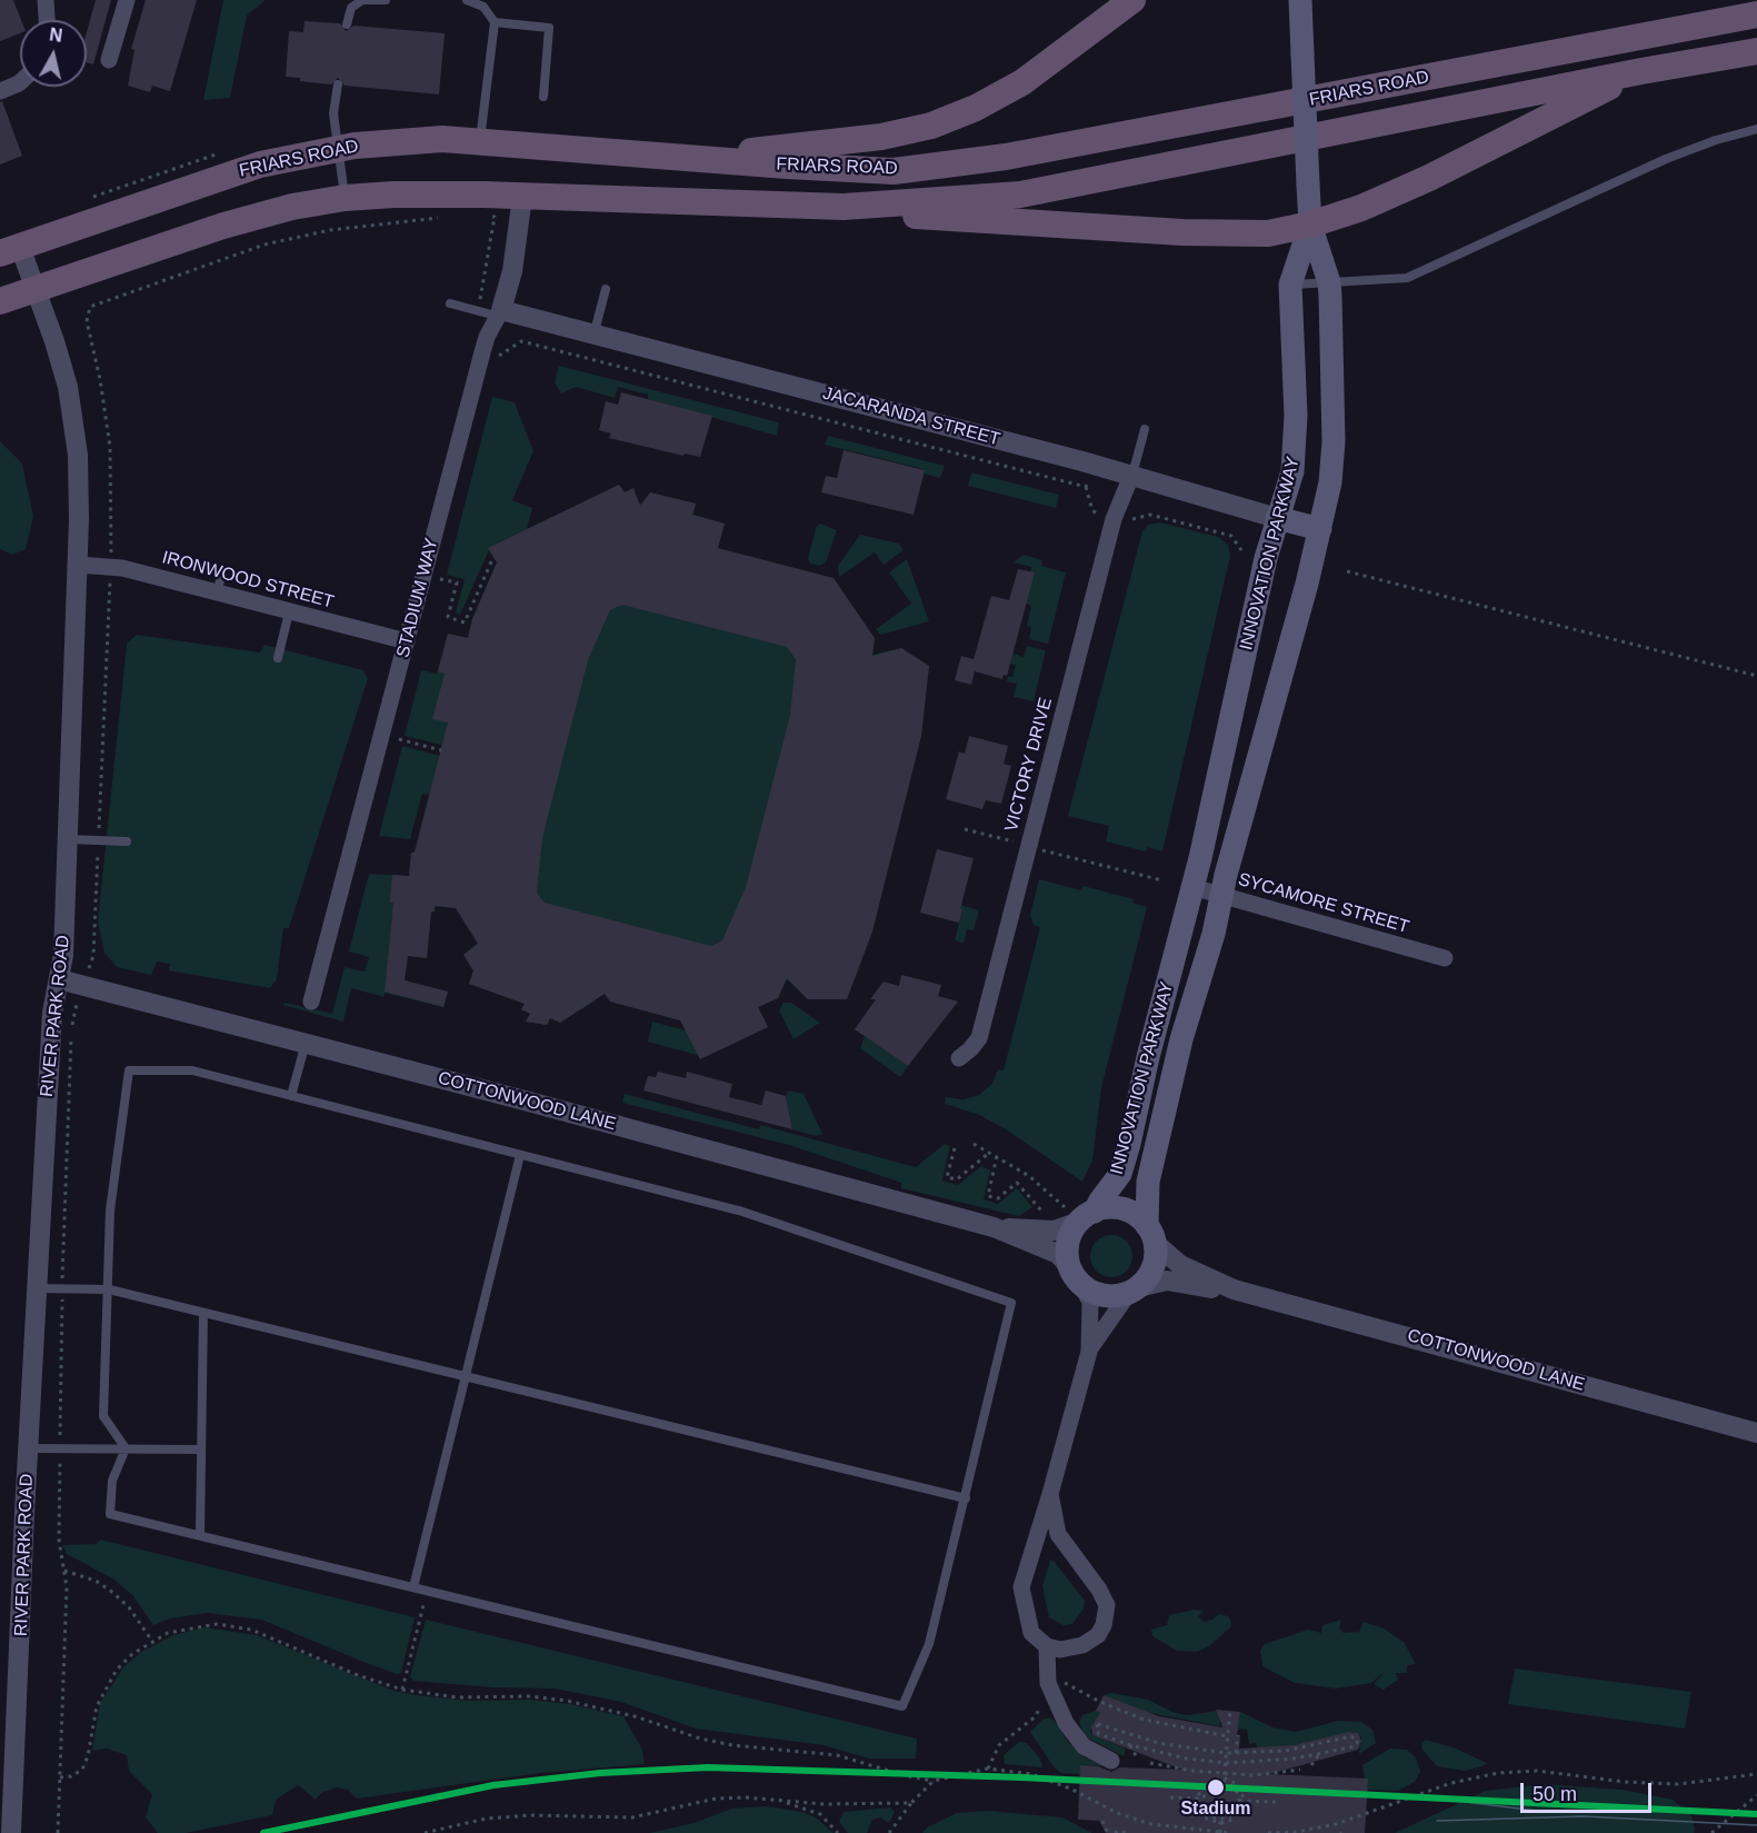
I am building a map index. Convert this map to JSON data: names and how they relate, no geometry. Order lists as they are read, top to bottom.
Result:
{
  "streets": {
    "highway": ["FRIARS ROAD"],
    "main road": ["JACARANDA STREET", "INNOVATION PARKWAY"],
    "street": [
      "IRONWOOD STREET",
      "STADIUM WAY",
      "VICTORY DRIVE",
      "SYCAMORE STREET",
      "RIVER PARK ROAD",
      "COTTONWOOD LANE"
    ]
  },
  "crossings": [
    ["FRIARS ROAD", "STADIUM WAY"],
    ["FRIARS ROAD", "RIVER PARK ROAD"],
    ["JACARANDA STREET", "INNOVATION PARKWAY"],
    ["JACARANDA STREET", "STADIUM WAY"],
    ["JACARANDA STREET", "VICTORY DRIVE"],
    ["INNOVATION PARKWAY", "SYCAMORE STREET"],
    ["INNOVATION PARKWAY", "COTTONWOOD LANE"],
    ["IRONWOOD STREET", "STADIUM WAY"],
    ["IRONWOOD STREET", "RIVER PARK ROAD"],
    ["RIVER PARK ROAD", "COTTONWOOD LANE"]
  ],
  "places": ["Stadium"],
  "scale_bar": "50 m",
  "north": "top"
}
